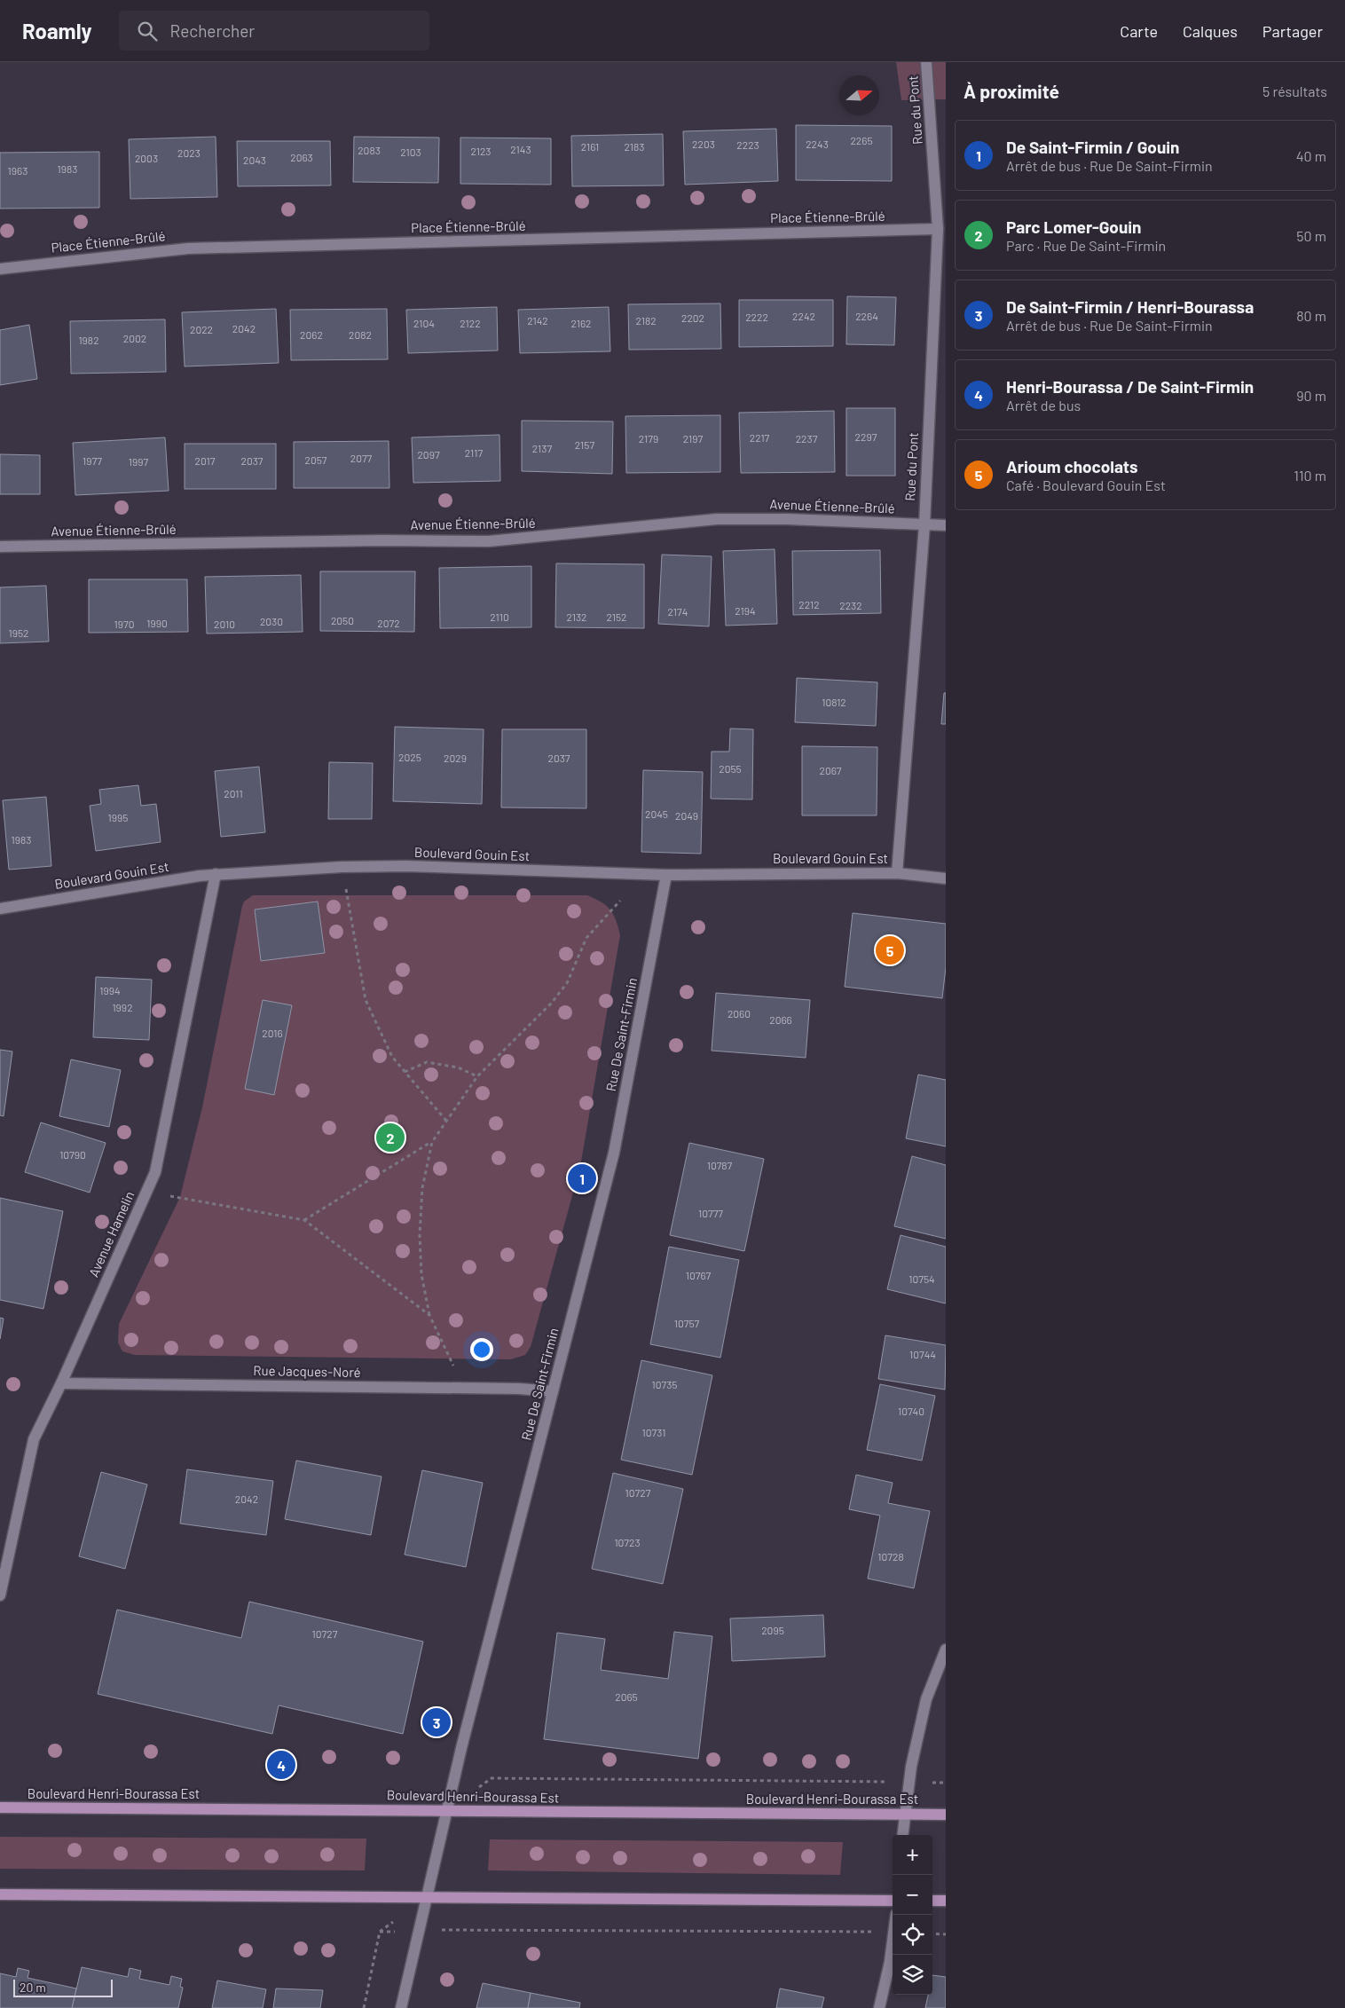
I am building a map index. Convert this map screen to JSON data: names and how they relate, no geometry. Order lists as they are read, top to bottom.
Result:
{
  "streets": {
    "main road": ["Boulevard Henri-Bourassa Est"],
    "street": [
      "Rue du Pont",
      "Place Étienne-Brûlé",
      "Avenue Étienne-Brûlé",
      "Boulevard Gouin Est",
      "Rue De Saint-Firmin",
      "Avenue Hamelin",
      "Rue Jacques-Noré"
    ]
  },
  "crossings": [
    ["Rue du Pont", "Place Étienne-Brûlé"],
    ["Rue du Pont", "Avenue Étienne-Brûlé"],
    ["Rue du Pont", "Boulevard Gouin Est"],
    ["Boulevard Gouin Est", "Rue De Saint-Firmin"],
    ["Boulevard Gouin Est", "Avenue Hamelin"],
    ["Rue De Saint-Firmin", "Rue Jacques-Noré"],
    ["Rue De Saint-Firmin", "Boulevard Henri-Bourassa Est"],
    ["Avenue Hamelin", "Rue Jacques-Noré"]
  ],
  "house_numbers": [
    "2265",
    "2203",
    "2243",
    "2223",
    "2161",
    "2183",
    "2143",
    "2083",
    "2123",
    "2103",
    "2023",
    "2063",
    "2003",
    "2043",
    "1983",
    "1963",
    "2242",
    "2264",
    "2222",
    "2202",
    "2142",
    "2182",
    "2104",
    "2122",
    "2162",
    "2042",
    "2022",
    "2062",
    "2082",
    "2002",
    "1982",
    "2297",
    "2217",
    "2179",
    "2197",
    "2237",
    "2157",
    "2137",
    "2117",
    "2097",
    "2077",
    "2057",
    "1977",
    "2017",
    "2037",
    "1997",
    "2212",
    "2232",
    "2194",
    "2174",
    "2110",
    "2132",
    "2152",
    "2050",
    "2030",
    "1990",
    "2072",
    "1970",
    "2010",
    "1952",
    "10812",
    "2025",
    "2029",
    "2037",
    "2055",
    "2067",
    "2011",
    "2045",
    "2049",
    "1995",
    "1983",
    "1994",
    "1992",
    "2060",
    "2066",
    "2016",
    "10790",
    "10787",
    "10777",
    "10767",
    "10754",
    "10757",
    "10744",
    "10735",
    "10740",
    "10731",
    "10727",
    "2042",
    "10723",
    "10728",
    "2095",
    "10727",
    "2065"
  ],
  "scale_bar": "20 m",
  "north": "right",
  "page": {
    "header": "Roamly",
    "search": "Rechercher",
    "nav": ["Carte", "Calques", "Partager"],
    "heading": ["À proximité", "5 résultats"],
    "list": [
      {
        "mark": "1",
        "name": "De Saint-Firmin / Gouin",
        "note": "Arrêt de bus · Rue De Saint-Firmin",
        "value": "40 m"
      },
      {
        "mark": "2",
        "name": "Parc Lomer-Gouin",
        "note": "Parc · Rue De Saint-Firmin",
        "value": "50 m"
      },
      {
        "mark": "3",
        "name": "De Saint-Firmin / Henri-Bourassa",
        "note": "Arrêt de bus · Rue De Saint-Firmin",
        "value": "80 m"
      },
      {
        "mark": "4",
        "name": "Henri-Bourassa / De Saint-Firmin",
        "note": "Arrêt de bus",
        "value": "90 m"
      },
      {
        "mark": "5",
        "name": "Arioum chocolats",
        "note": "Café · Boulevard Gouin Est",
        "value": "110 m"
      }
    ],
    "pins": [
      "5",
      "2",
      "1",
      "3",
      "4"
    ],
    "map_buttons": ["+", "−"],
    "scale": "20 m"
  }
}
